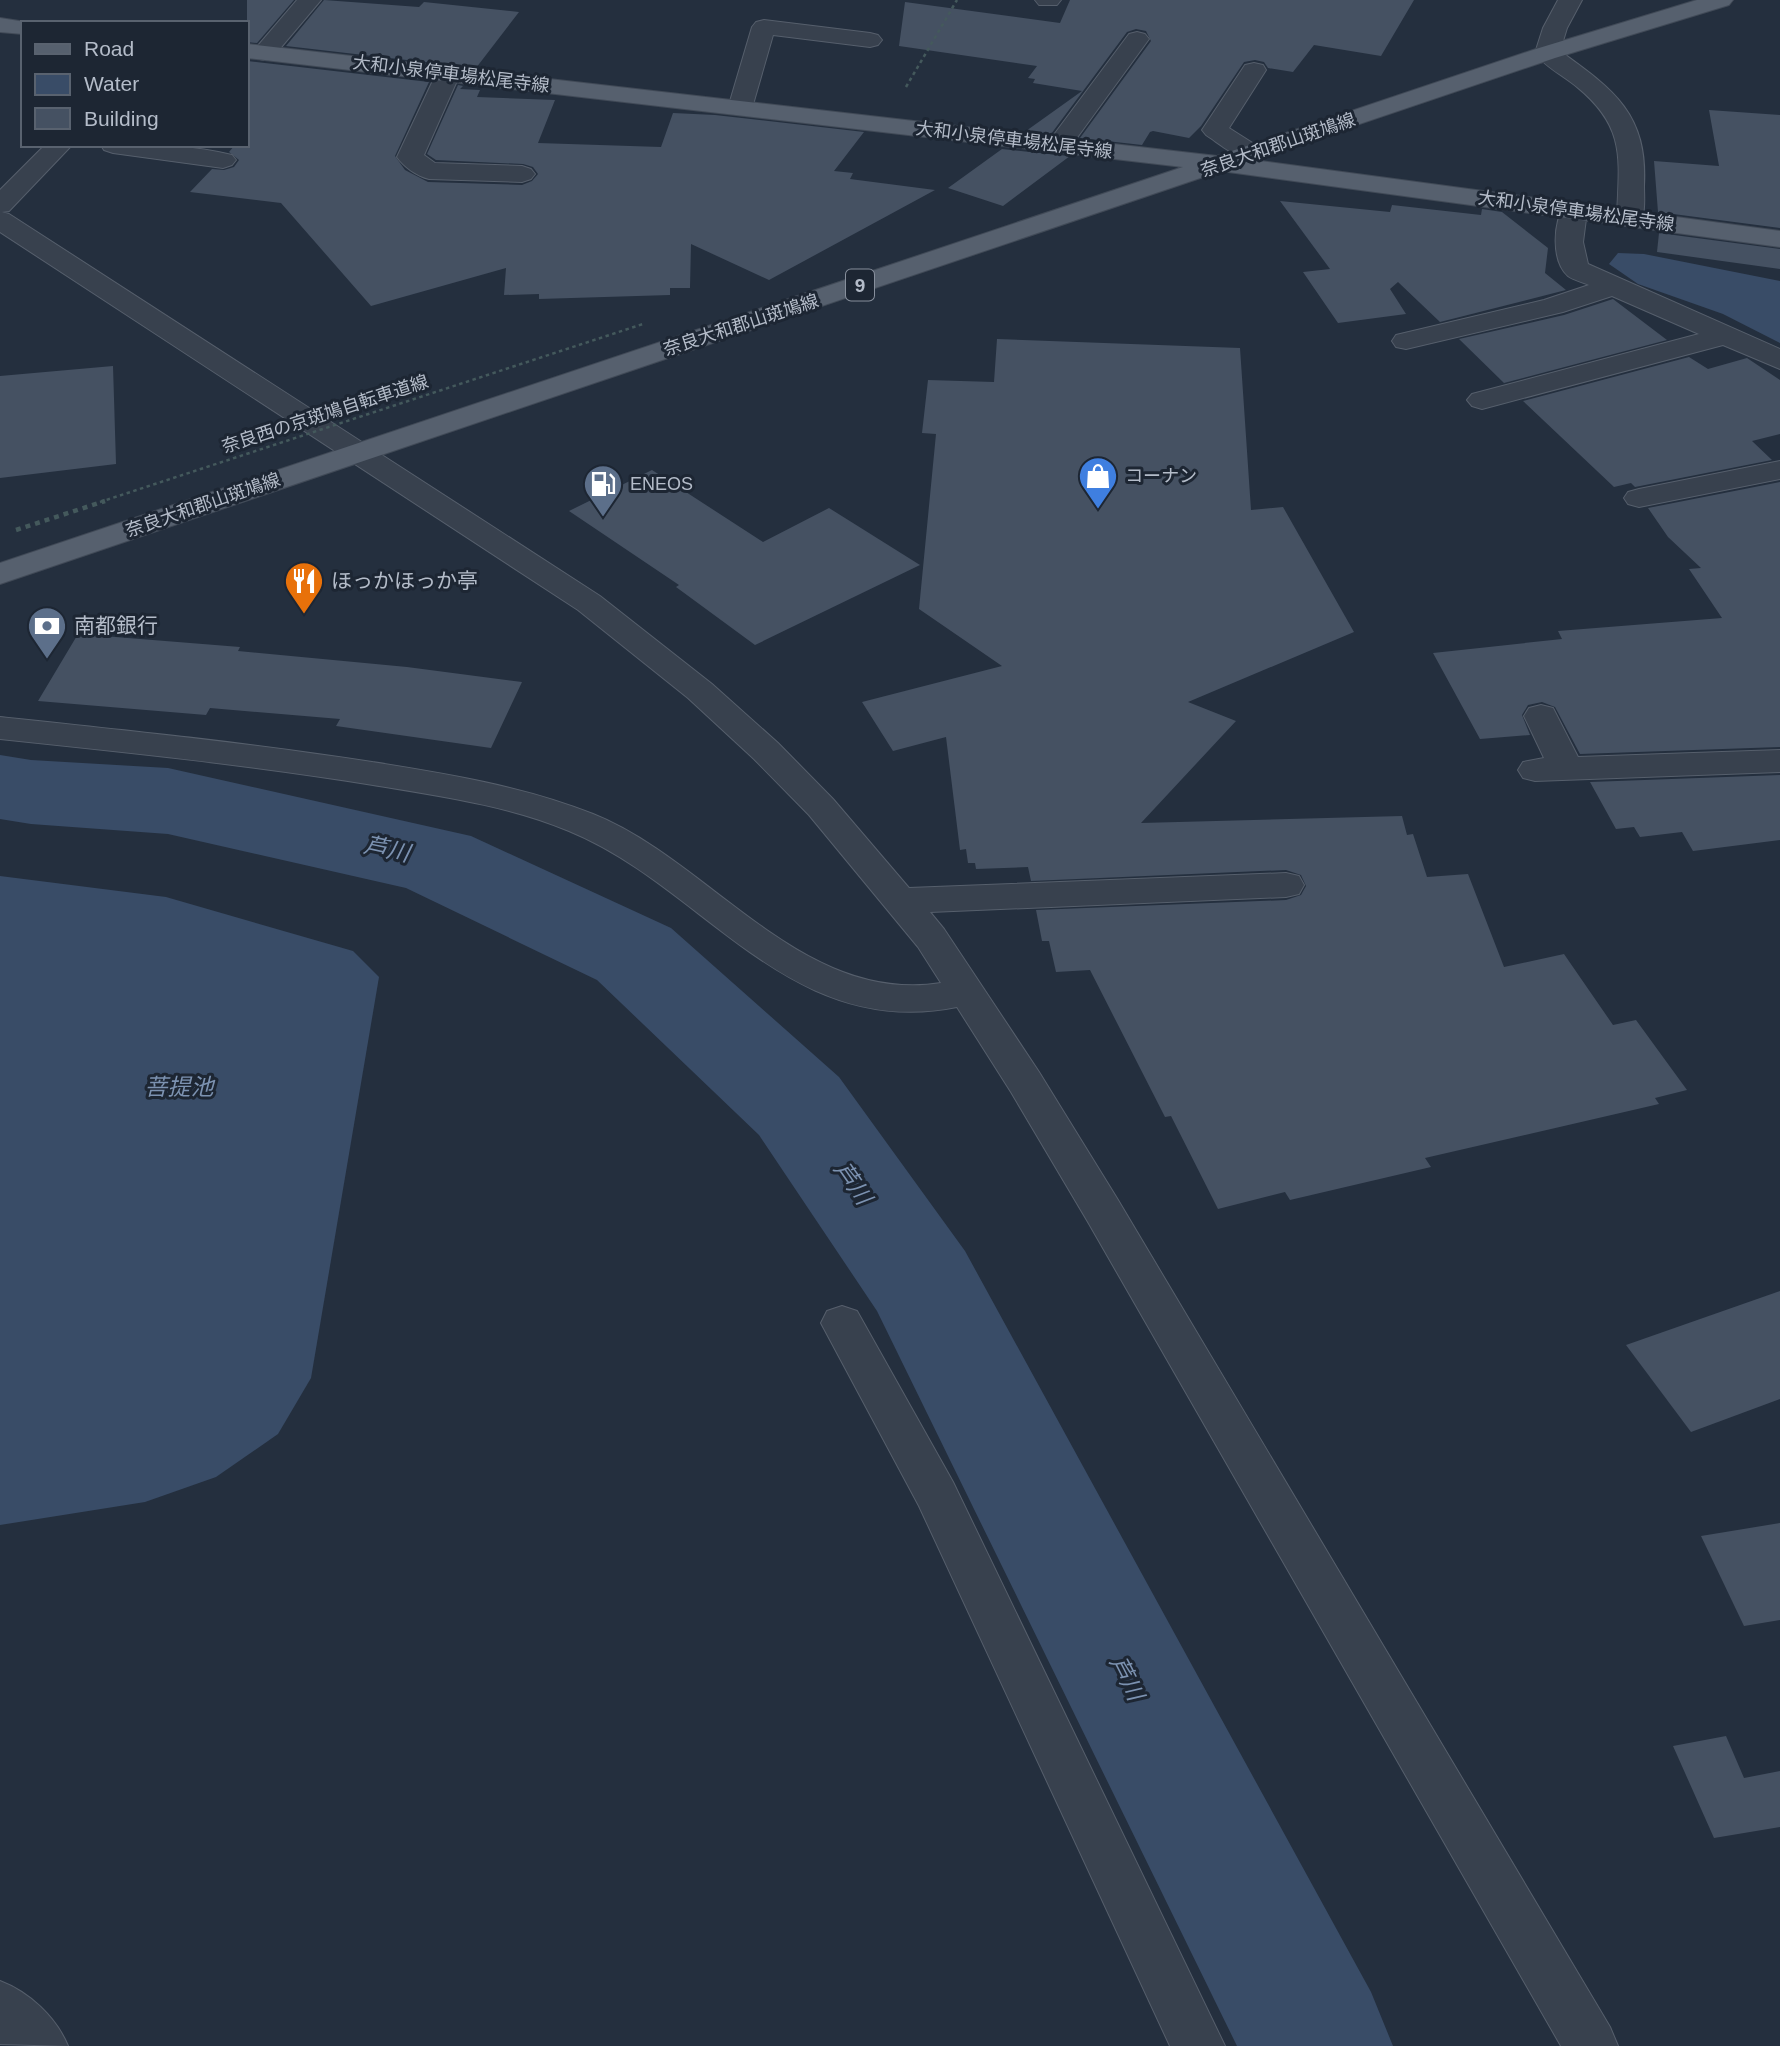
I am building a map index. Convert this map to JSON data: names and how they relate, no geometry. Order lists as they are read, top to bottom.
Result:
{
  "streets": {
    "main road": ["大和小泉停車場松尾寺線", "奈良大和郡山斑鳩線", "9"],
    "path": ["奈良西の京斑鳩自転車道線"]
  },
  "crossings": [
    ["大和小泉停車場松尾寺線", "奈良大和郡山斑鳩線"]
  ],
  "water": ["芦川", "菩提池"],
  "places": {
    "shop": ["コーナン"],
    "fuel station": ["ENEOS"],
    "restaurant": ["ほっかほっか亭"],
    "bank": ["南都銀行"]
  },
  "legend": ["Road", "Water", "Building"]
}
